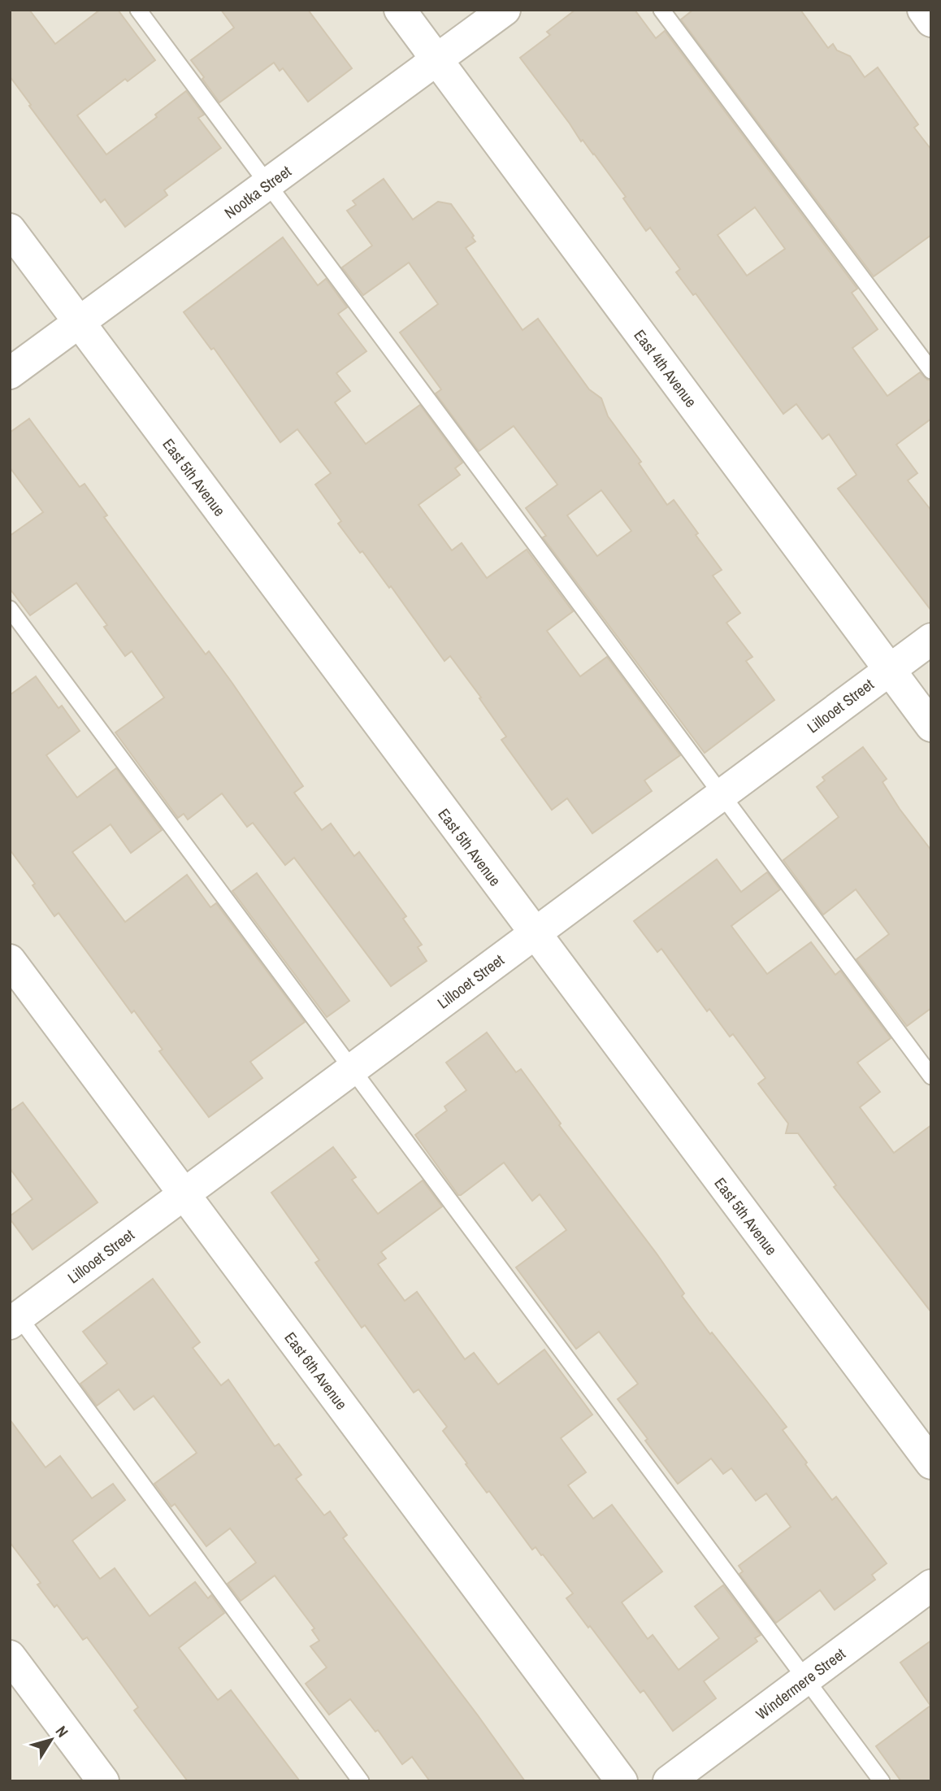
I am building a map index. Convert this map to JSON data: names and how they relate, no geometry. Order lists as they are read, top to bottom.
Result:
{
  "streets": {
    "street": [
      "Nootka Street",
      "East 4th Avenue",
      "East 5th Avenue",
      "Lillooet Street",
      "East 6th Avenue",
      "Windermere Street"
    ]
  },
  "crossings": [
    ["Nootka Street", "East 4th Avenue"],
    ["Nootka Street", "East 5th Avenue"],
    ["East 4th Avenue", "Lillooet Street"],
    ["East 5th Avenue", "Lillooet Street"],
    ["Lillooet Street", "East 6th Avenue"]
  ],
  "north": "top right"
}
